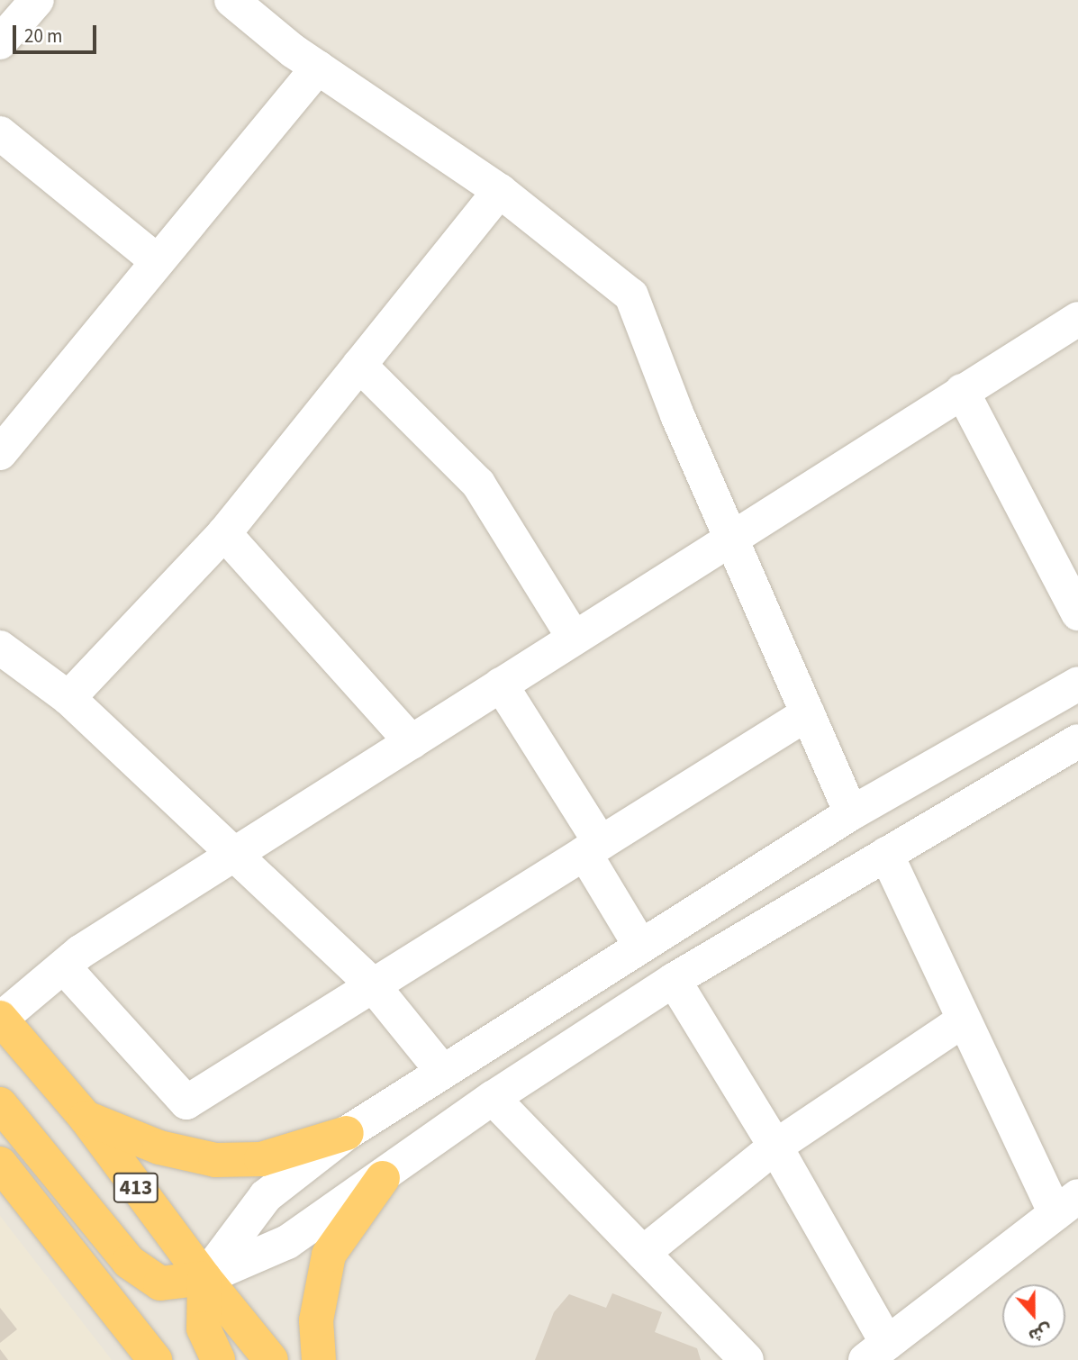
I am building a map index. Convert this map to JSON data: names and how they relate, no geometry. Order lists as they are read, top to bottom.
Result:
{
  "streets": {
    "highway": ["413"]
  },
  "scale_bar": "20 m",
  "north": "bottom"
}
